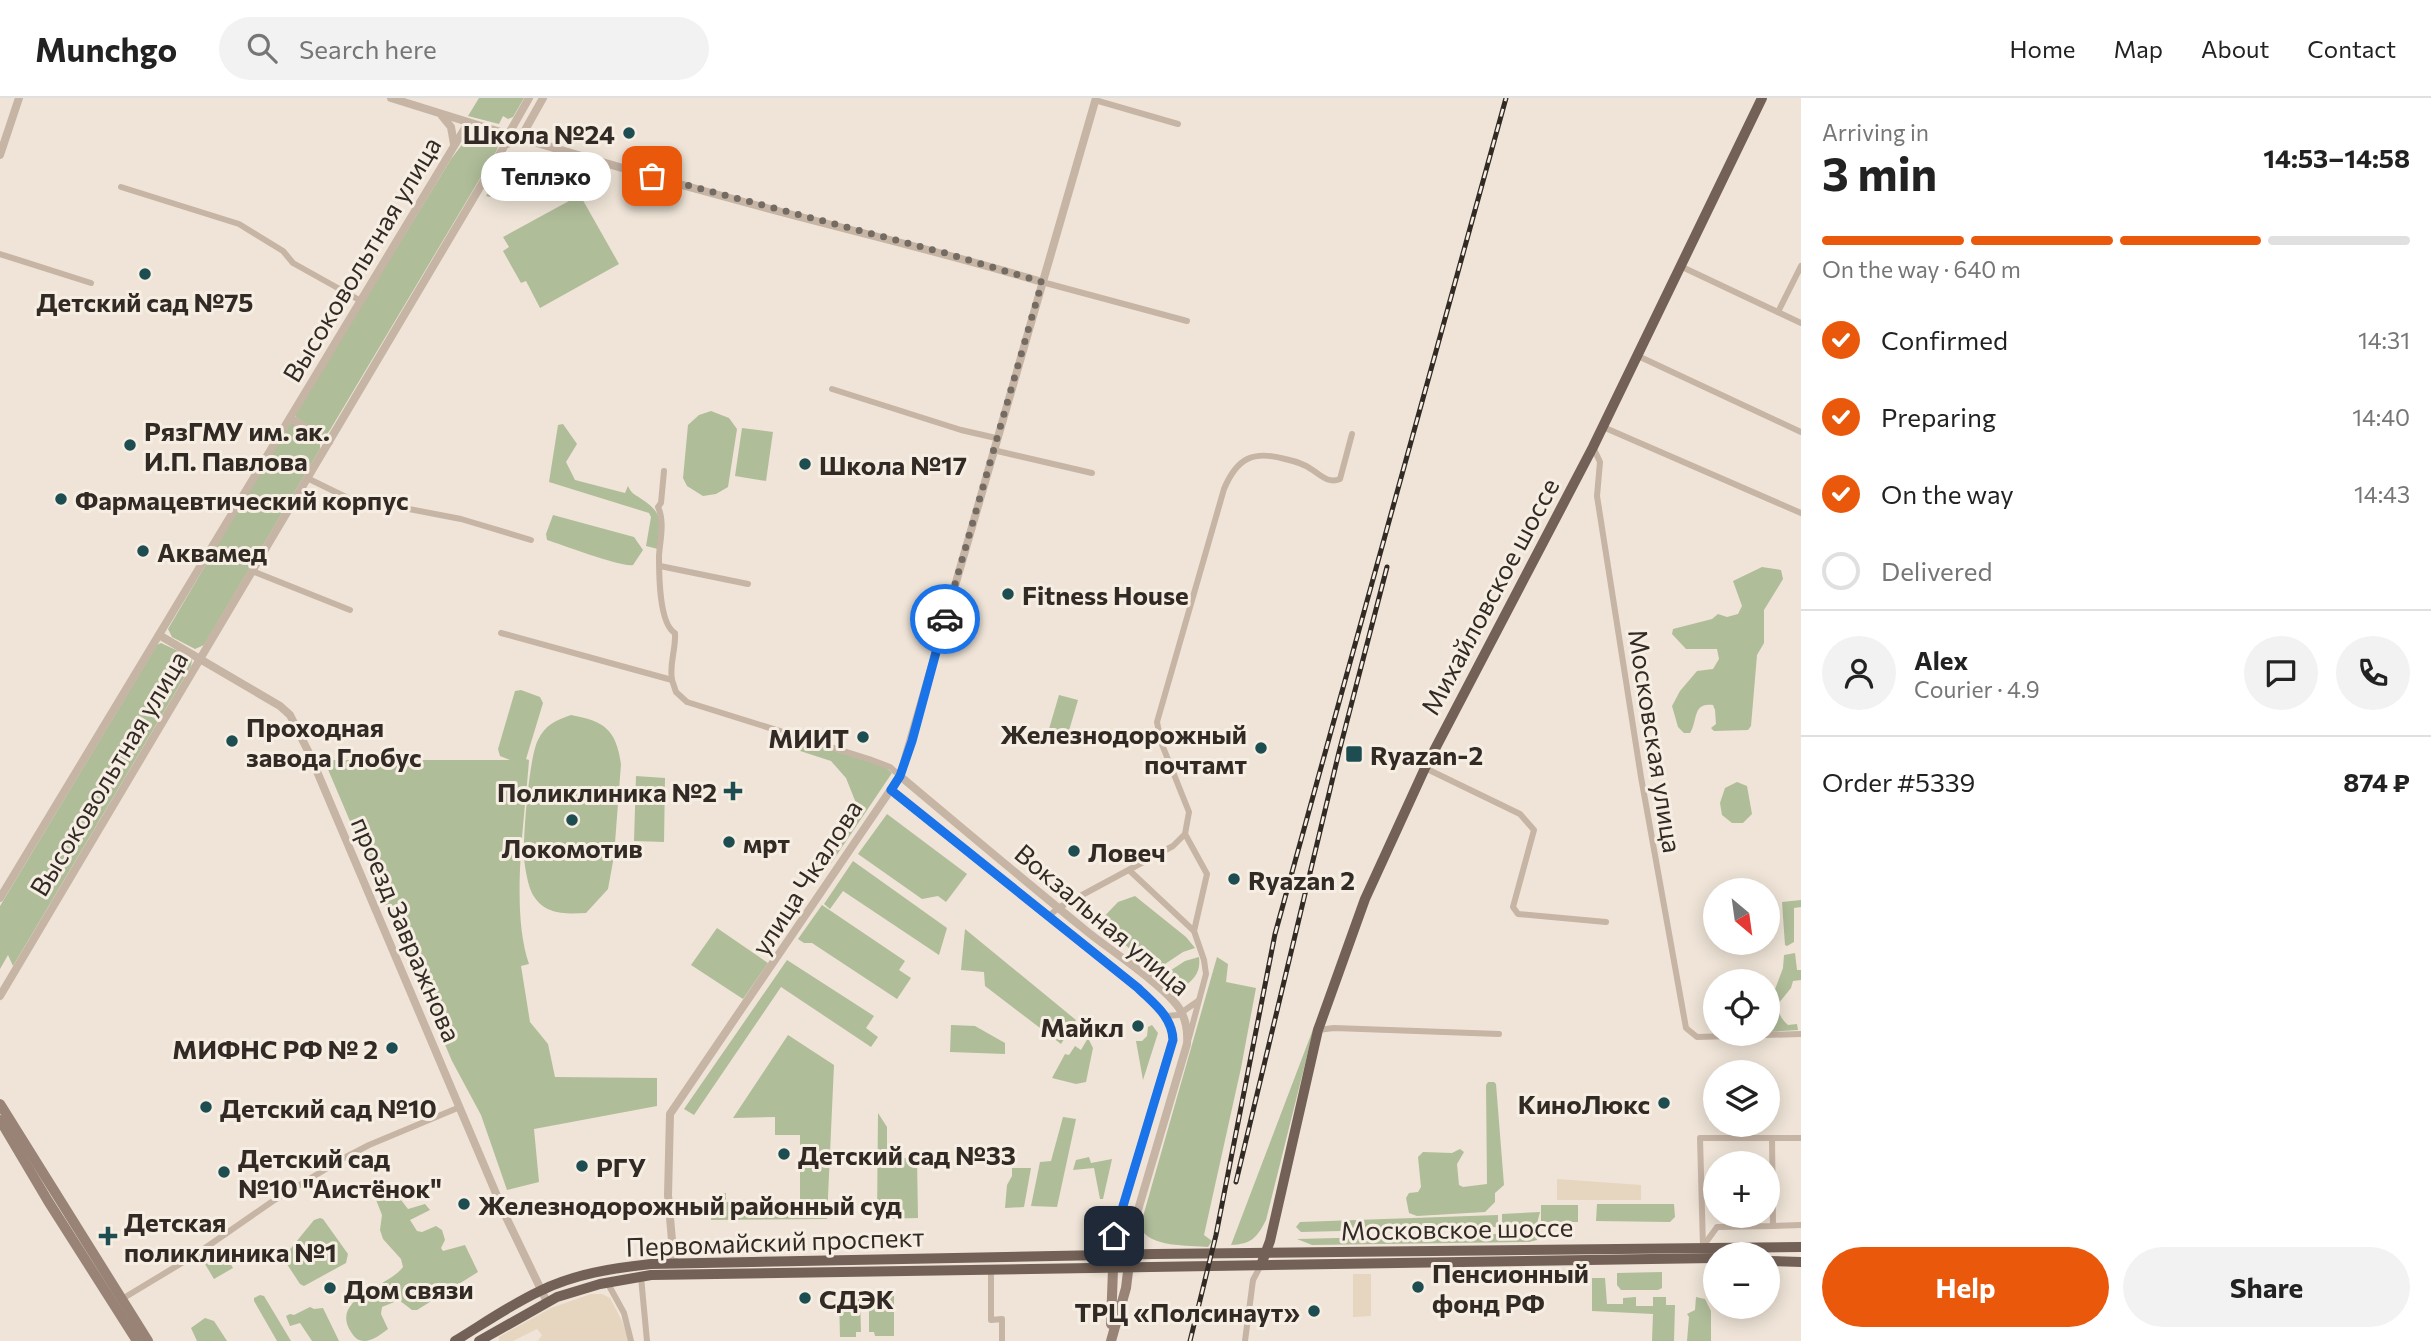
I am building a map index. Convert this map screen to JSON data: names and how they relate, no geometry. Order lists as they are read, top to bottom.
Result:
{
  "streets": {
    "main road": [
      "Михайловское шоссе",
      "Вокзальная улица",
      "Московское шоссе",
      "Первомайский проспект"
    ],
    "street": [
      "Высоковольтная улица",
      "Московская улица",
      "улица Чкалова",
      "проезд Завражнова"
    ]
  },
  "crossings": [
    ["Высоковольтная улица", "проезд Завражнова"],
    ["Михайловское шоссе", "Московская улица"],
    ["Михайловское шоссе", "Московское шоссе"],
    ["улица Чкалова", "Вокзальная улица"],
    ["улица Чкалова", "Первомайский проспект"],
    ["Вокзальная улица", "Московское шоссе"],
    ["Вокзальная улица", "Первомайский проспект"],
    ["проезд Завражнова", "Первомайский проспект"],
    ["Московское шоссе", "Первомайский проспект"]
  ],
  "places": {
    "other": [
      "Школа №24",
      "Теплэко",
      "Детский сад №75",
      "РязГМУ им. ак. И.П. Павлова",
      "Школа №17",
      "Фармацевтический корпус",
      "Аквамед",
      "Fitness House",
      "МИИТ",
      "Проходная завода Глобус",
      "Железнодорожный почтамт",
      "Локомотив",
      "мрт",
      "Ловеч",
      "Ryazan 2",
      "Майкл",
      "МИФНС РФ № 2",
      "КиноЛюкс",
      "Детский сад №10",
      "Детский сад №33",
      "РГУ",
      "Детский сад №10 \"Аистёнок\"",
      "Железнодорожный районный суд",
      "Пенсионный фонд РФ",
      "Дом связи",
      "СДЭК",
      "ТРЦ «Полсинаут»"
    ],
    "transit": ["Ryazan-2"],
    "health": ["Поликлиника №2", "Детская поликлиника №1"]
  },
  "north": "bottom right",
  "page": {
    "header": "Munchgo",
    "search": "Search here",
    "nav": [
      "Home",
      "Map",
      "About",
      "Contact"
    ],
    "heading": ["3 min", "Arriving in", "14:53–14:58"],
    "panel": [
      "Alex",
      "Courier · 4.9",
      "Order #5339",
      "874 ₽"
    ],
    "bubble": "Теплэко",
    "bar": "On the way · 640 m",
    "list": [
      ["Confirmed", "14:31"],
      ["Preparing", "14:40"],
      ["On the way", "14:43"],
      "Delivered"
    ],
    "map_buttons": ["+", "−"],
    "buttons": ["Help", "Share"]
  }
}
